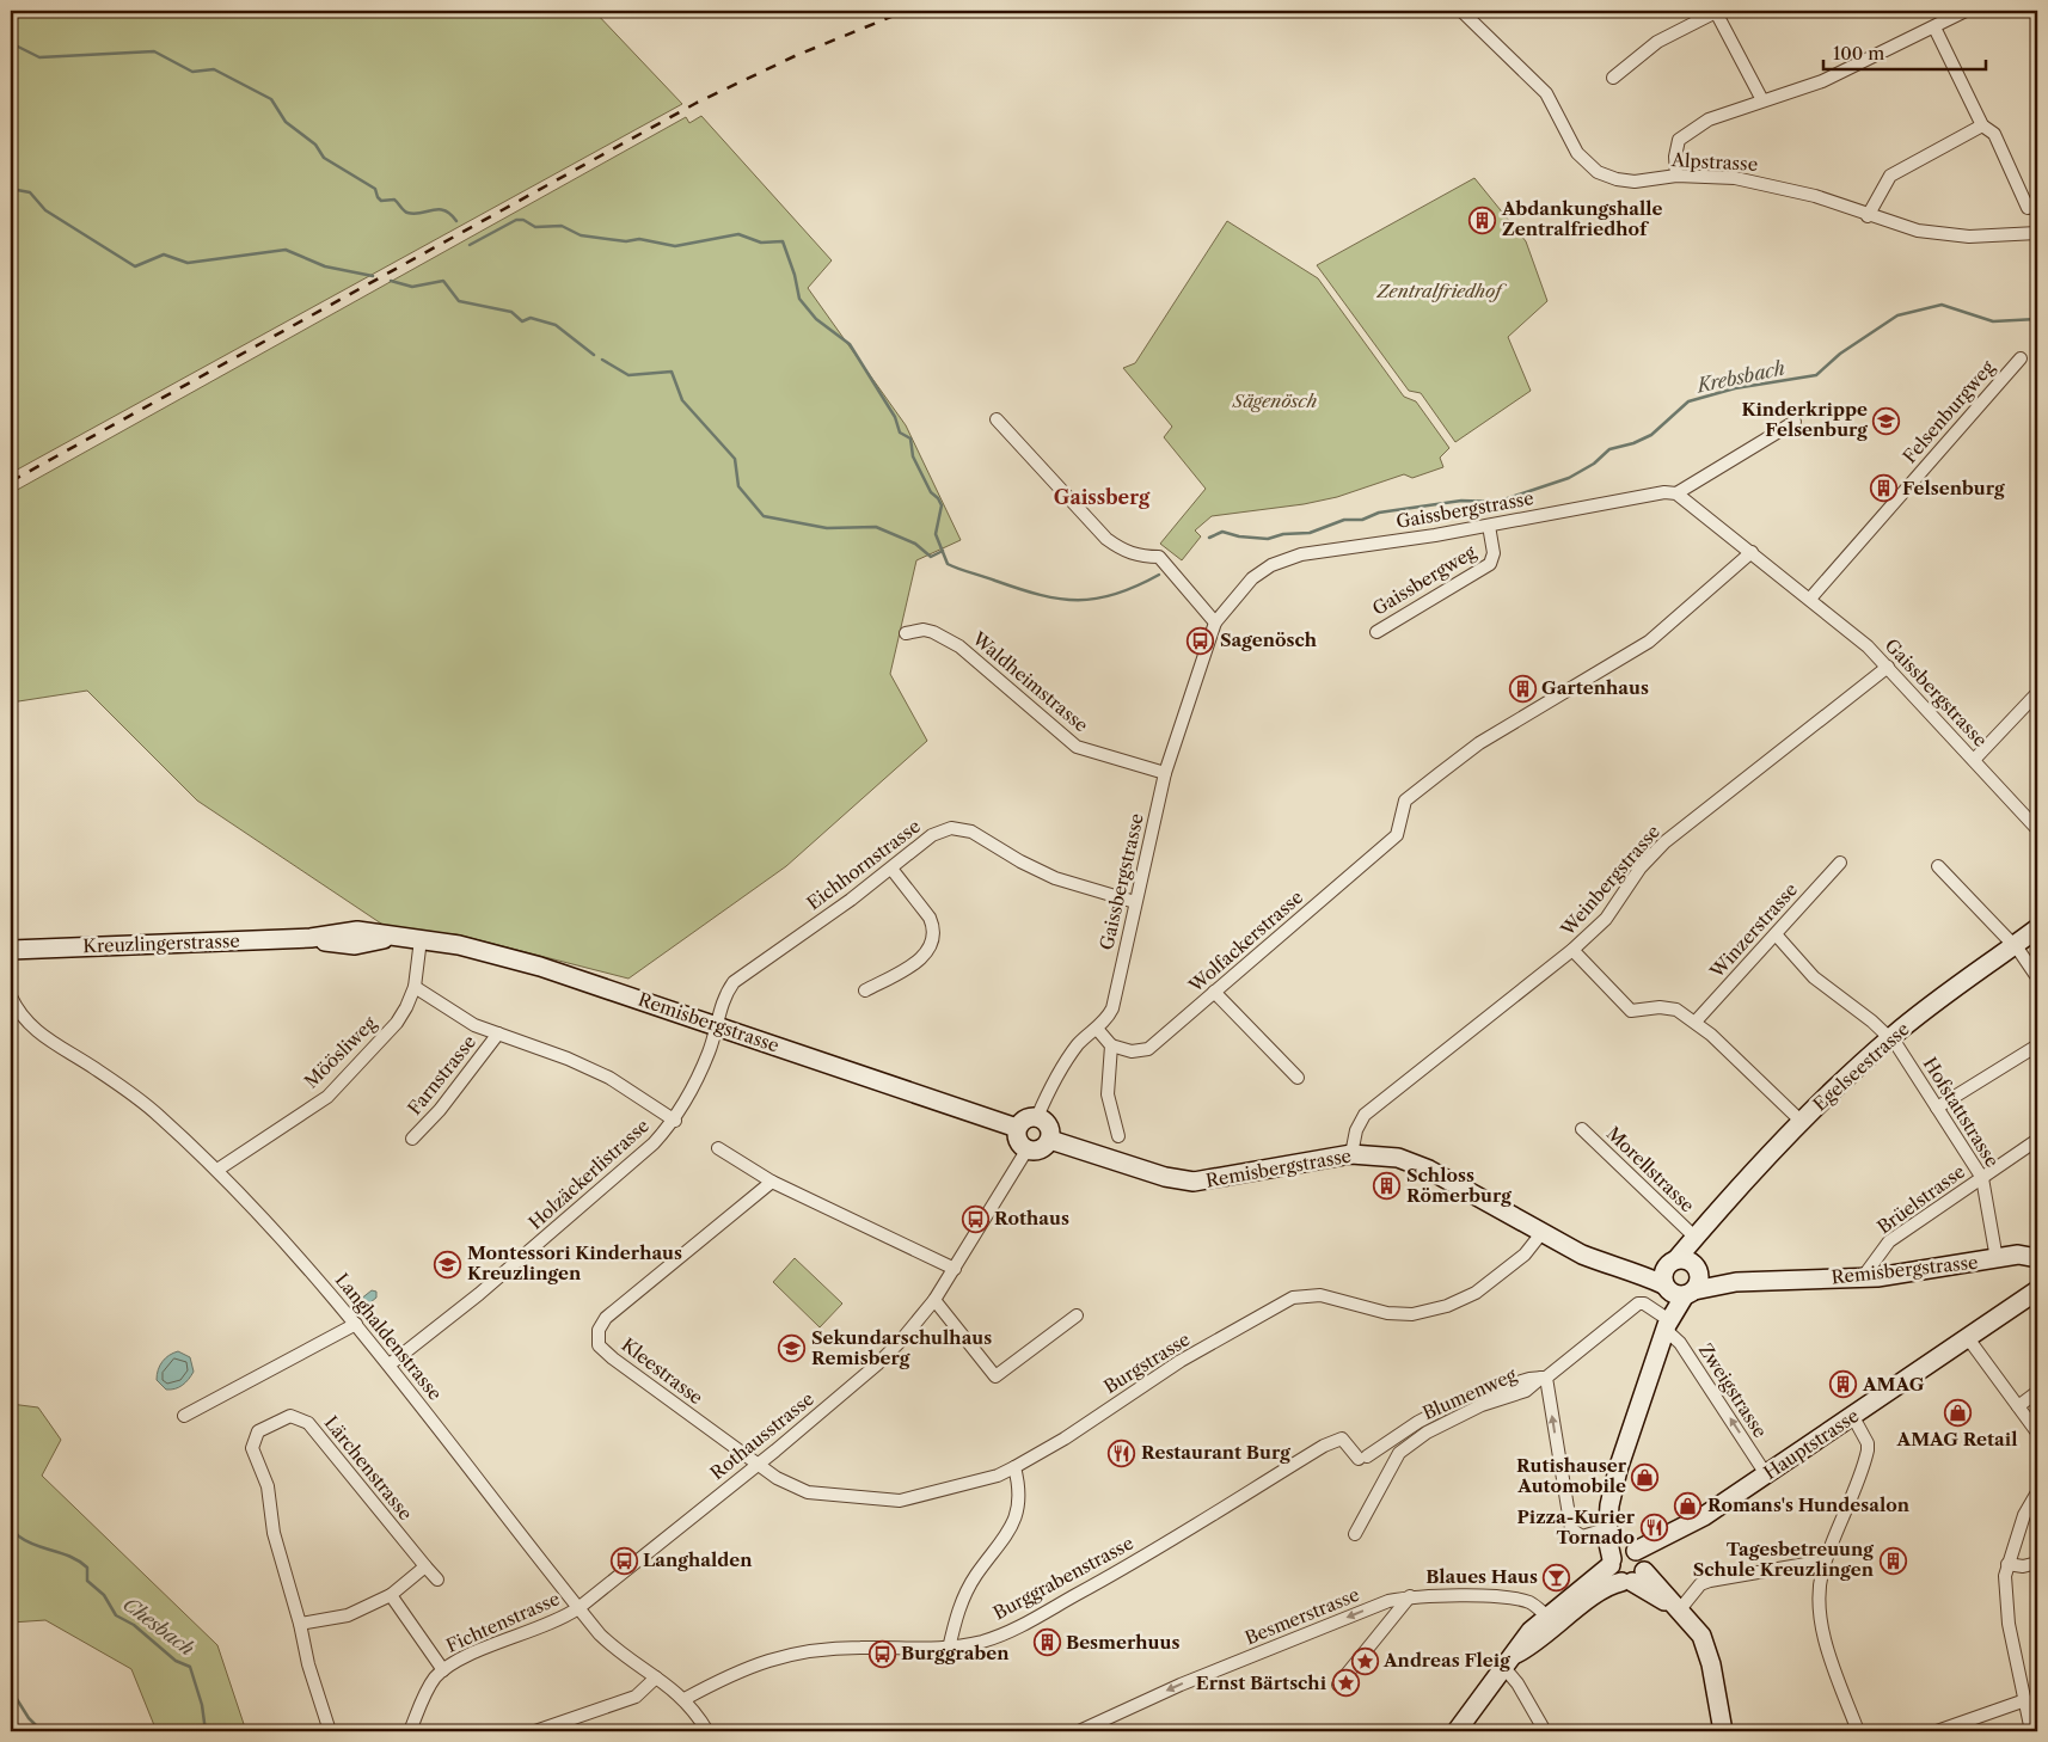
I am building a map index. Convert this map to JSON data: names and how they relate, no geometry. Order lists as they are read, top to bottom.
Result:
{
  "streets": {
    "street": [
      "Alpstrasse",
      "Felsenburgweg",
      "Gaissbergstrasse",
      "Gaissbergweg",
      "Waldheimstrasse",
      "Eichhornstrasse",
      "Weinbergstrasse",
      "Winzerstrasse",
      "Wolfackerstrasse",
      "Kreuzlingerstrasse",
      "Remisbergstrasse",
      "Möösliweg",
      "Egelseestrasse",
      "Farnstrasse",
      "Hofstattstrasse",
      "Morellstrasse",
      "Holzäckerlistrasse",
      "Brüelstrasse",
      "Langhaldenstrasse",
      "Burgstrasse",
      "Kleestrasse",
      "Zweigstrasse",
      "Blumenweg",
      "Rothausstrasse",
      "Hauptstrasse",
      "Lärchenstrasse",
      "Burggrabenstrasse",
      "Besmerstrasse",
      "Fichtenstrasse"
    ]
  },
  "crossings": [
    ["Felsenburgweg", "Gaissbergstrasse"],
    ["Gaissbergstrasse", "Gaissbergweg"],
    ["Gaissbergstrasse", "Waldheimstrasse"],
    ["Gaissbergstrasse", "Eichhornstrasse"],
    ["Gaissbergstrasse", "Weinbergstrasse"],
    ["Gaissbergstrasse", "Wolfackerstrasse"],
    ["Gaissbergstrasse", "Remisbergstrasse"],
    ["Gaissbergstrasse", "Rothausstrasse"],
    ["Eichhornstrasse", "Remisbergstrasse"],
    ["Eichhornstrasse", "Holzäckerlistrasse"],
    ["Weinbergstrasse", "Remisbergstrasse"],
    ["Winzerstrasse", "Hofstattstrasse"],
    ["Kreuzlingerstrasse", "Remisbergstrasse"],
    ["Remisbergstrasse", "Möösliweg"],
    ["Remisbergstrasse", "Egelseestrasse"],
    ["Remisbergstrasse", "Hofstattstrasse"],
    ["Remisbergstrasse", "Holzäckerlistrasse"],
    ["Remisbergstrasse", "Brüelstrasse"],
    ["Remisbergstrasse", "Burgstrasse"],
    ["Remisbergstrasse", "Rothausstrasse"],
    ["Möösliweg", "Langhaldenstrasse"],
    ["Egelseestrasse", "Hofstattstrasse"],
    ["Egelseestrasse", "Morellstrasse"],
    ["Egelseestrasse", "Zweigstrasse"],
    ["Egelseestrasse", "Blumenweg"],
    ["Hofstattstrasse", "Brüelstrasse"],
    ["Holzäckerlistrasse", "Langhaldenstrasse"],
    ["Langhaldenstrasse", "Rothausstrasse"],
    ["Langhaldenstrasse", "Burggrabenstrasse"],
    ["Langhaldenstrasse", "Fichtenstrasse"],
    ["Burgstrasse", "Kleestrasse"],
    ["Burgstrasse", "Rothausstrasse"],
    ["Kleestrasse", "Rothausstrasse"],
    ["Zweigstrasse", "Blumenweg"],
    ["Zweigstrasse", "Hauptstrasse"],
    ["Blumenweg", "Burggrabenstrasse"],
    ["Rothausstrasse", "Fichtenstrasse"]
  ],
  "one_way": ["Zweigstrasse", "Besmerstrasse"],
  "districts": ["Gaissberg"],
  "water": ["Krebsbach", "Chesbach"],
  "parks": ["Zentralfriedhof", "Sägenösch"],
  "places": {
    "building": [
      "Abdankungshalle Zentralfriedhof",
      "Felsenburg",
      "Gartenhaus",
      "Schloss Römerburg",
      "AMAG",
      "Tagesbetreuung Schule Kreuzlingen",
      "Besmerhuus"
    ],
    "school or university": ["Kinderkrippe Felsenburg", "Montessori Kinderhaus Kreuzlingen", "Sekundarschulhaus Remisberg"],
    "bus stop": [
      "Sagenösch",
      "Rothaus",
      "Langhalden",
      "Burggraben"
    ],
    "shop": ["AMAG Retail", "Rutishauser Automobile", "Romans's Hundesalon"],
    "restaurant": ["Restaurant Burg", "Pizza-Kurier Tornado"],
    "bar": ["Blaues Haus"],
    "place": ["Andreas Fleig", "Ernst Bärtschi"]
  },
  "scale_bar": "100 m"
}
